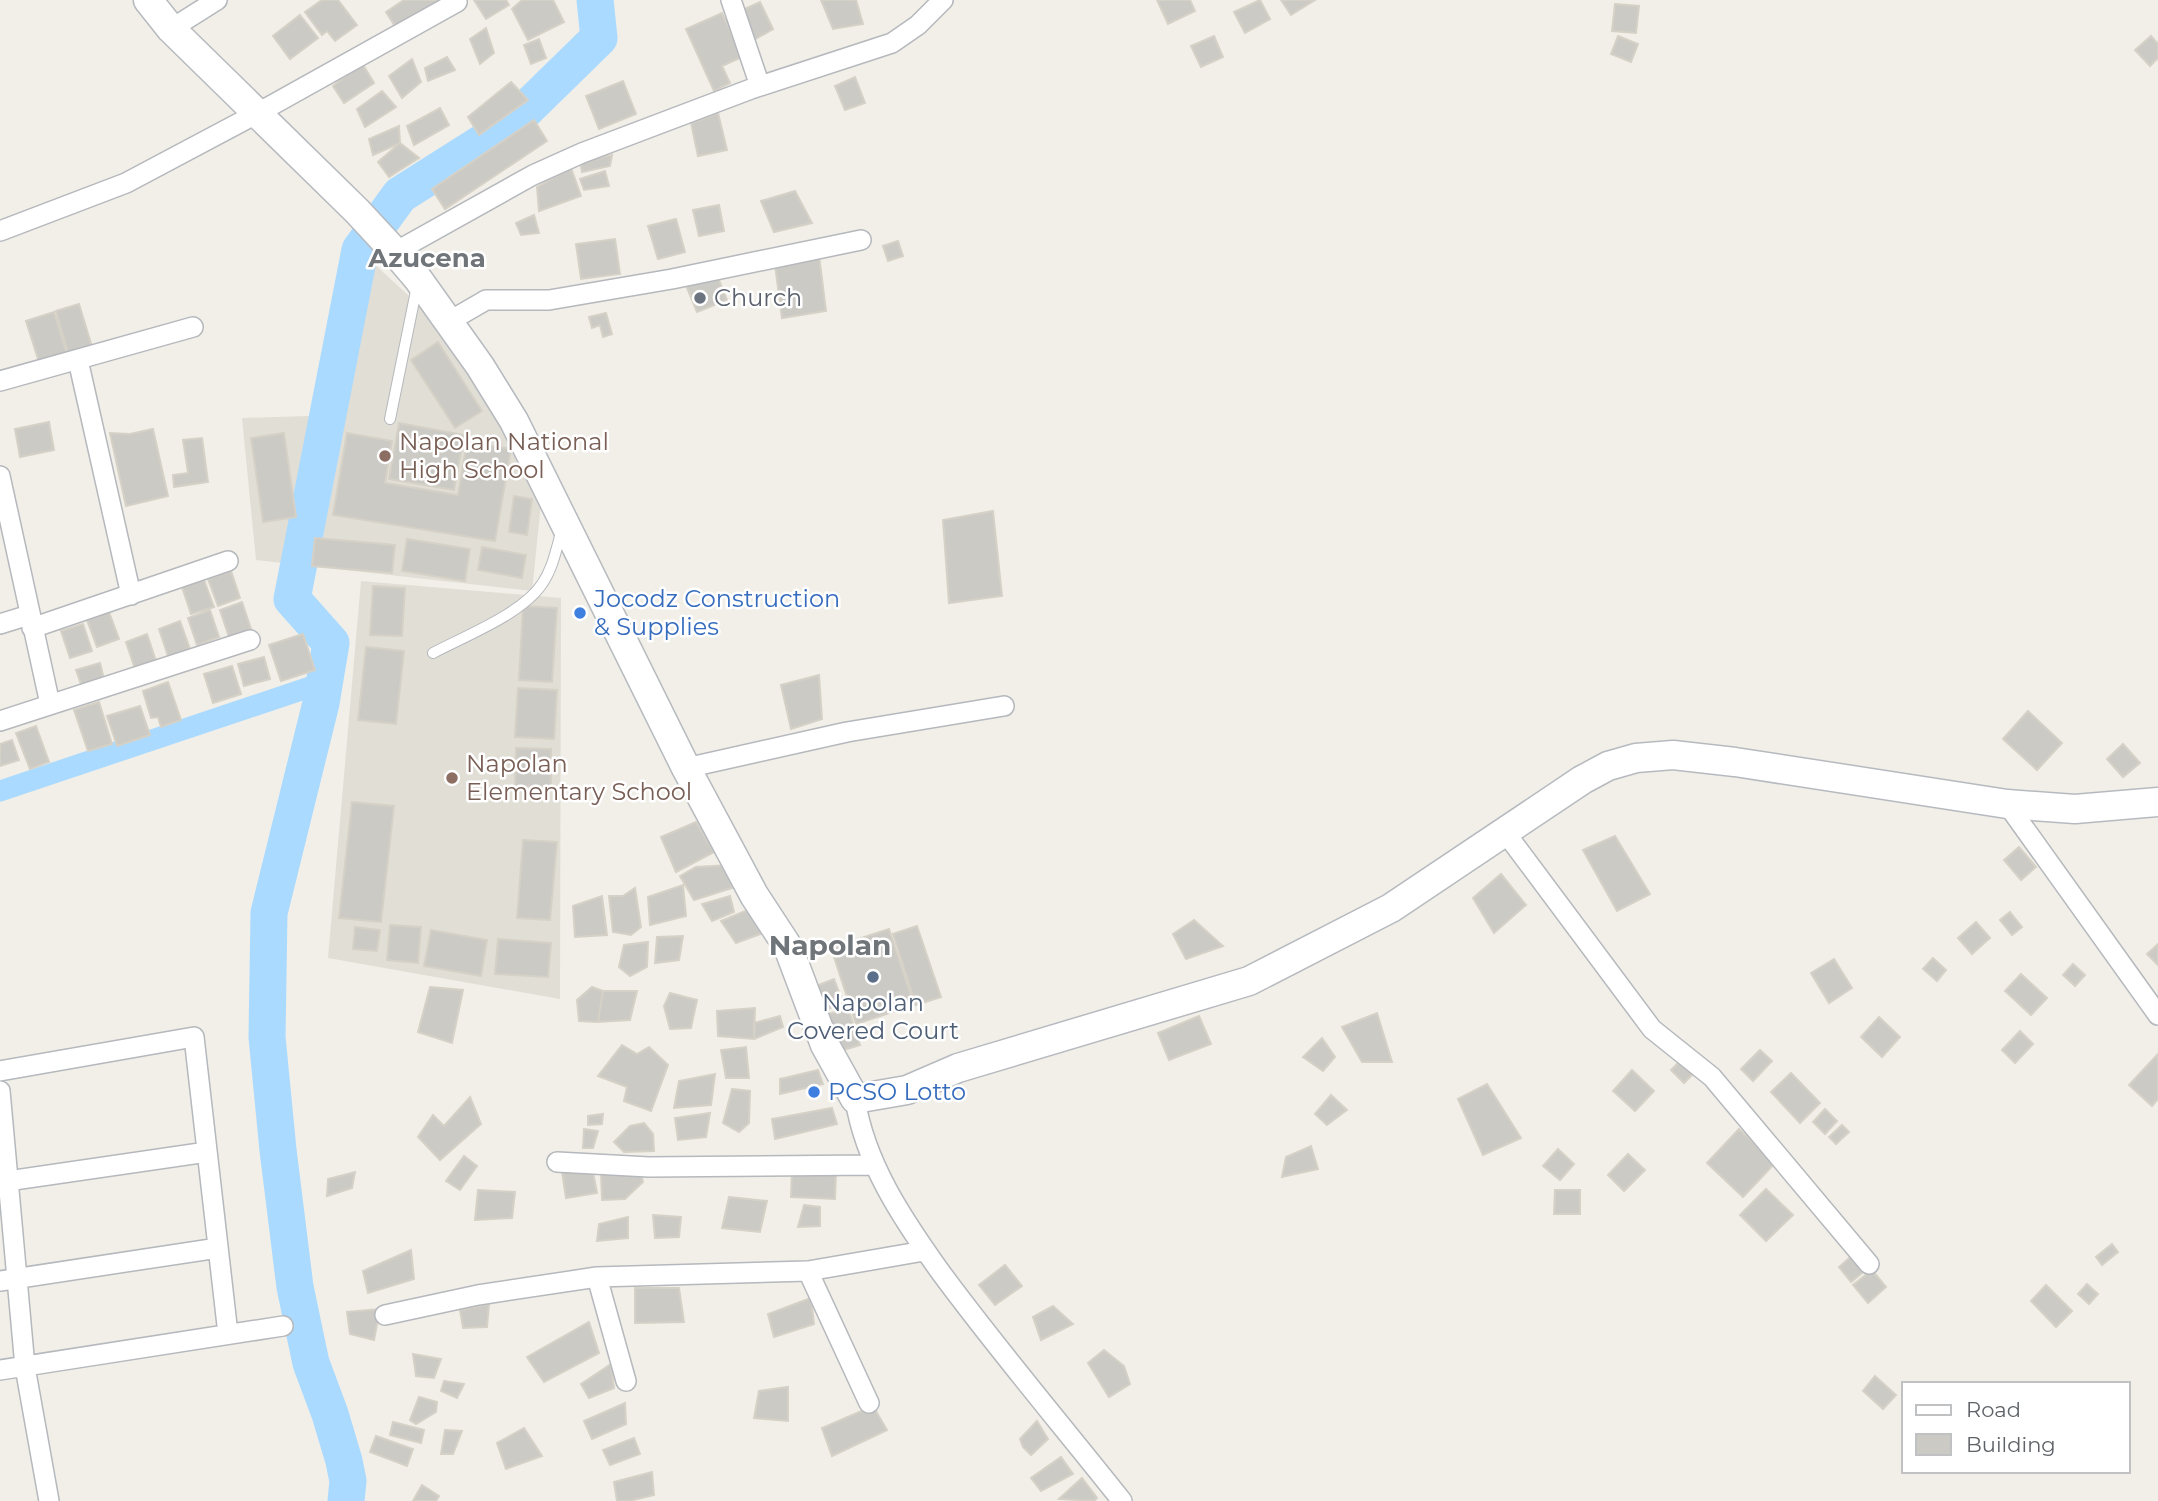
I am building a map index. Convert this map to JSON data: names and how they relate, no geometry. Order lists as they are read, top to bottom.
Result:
{
  "districts": ["Azucena", "Napolan"],
  "places": [
    "Church",
    "Napolan National High School",
    "Jocodz Construction & Supplies",
    "Napolan Elementary School",
    "Napolan Covered Court",
    "PCSO Lotto"
  ],
  "legend": ["Road", "Building"]
}
